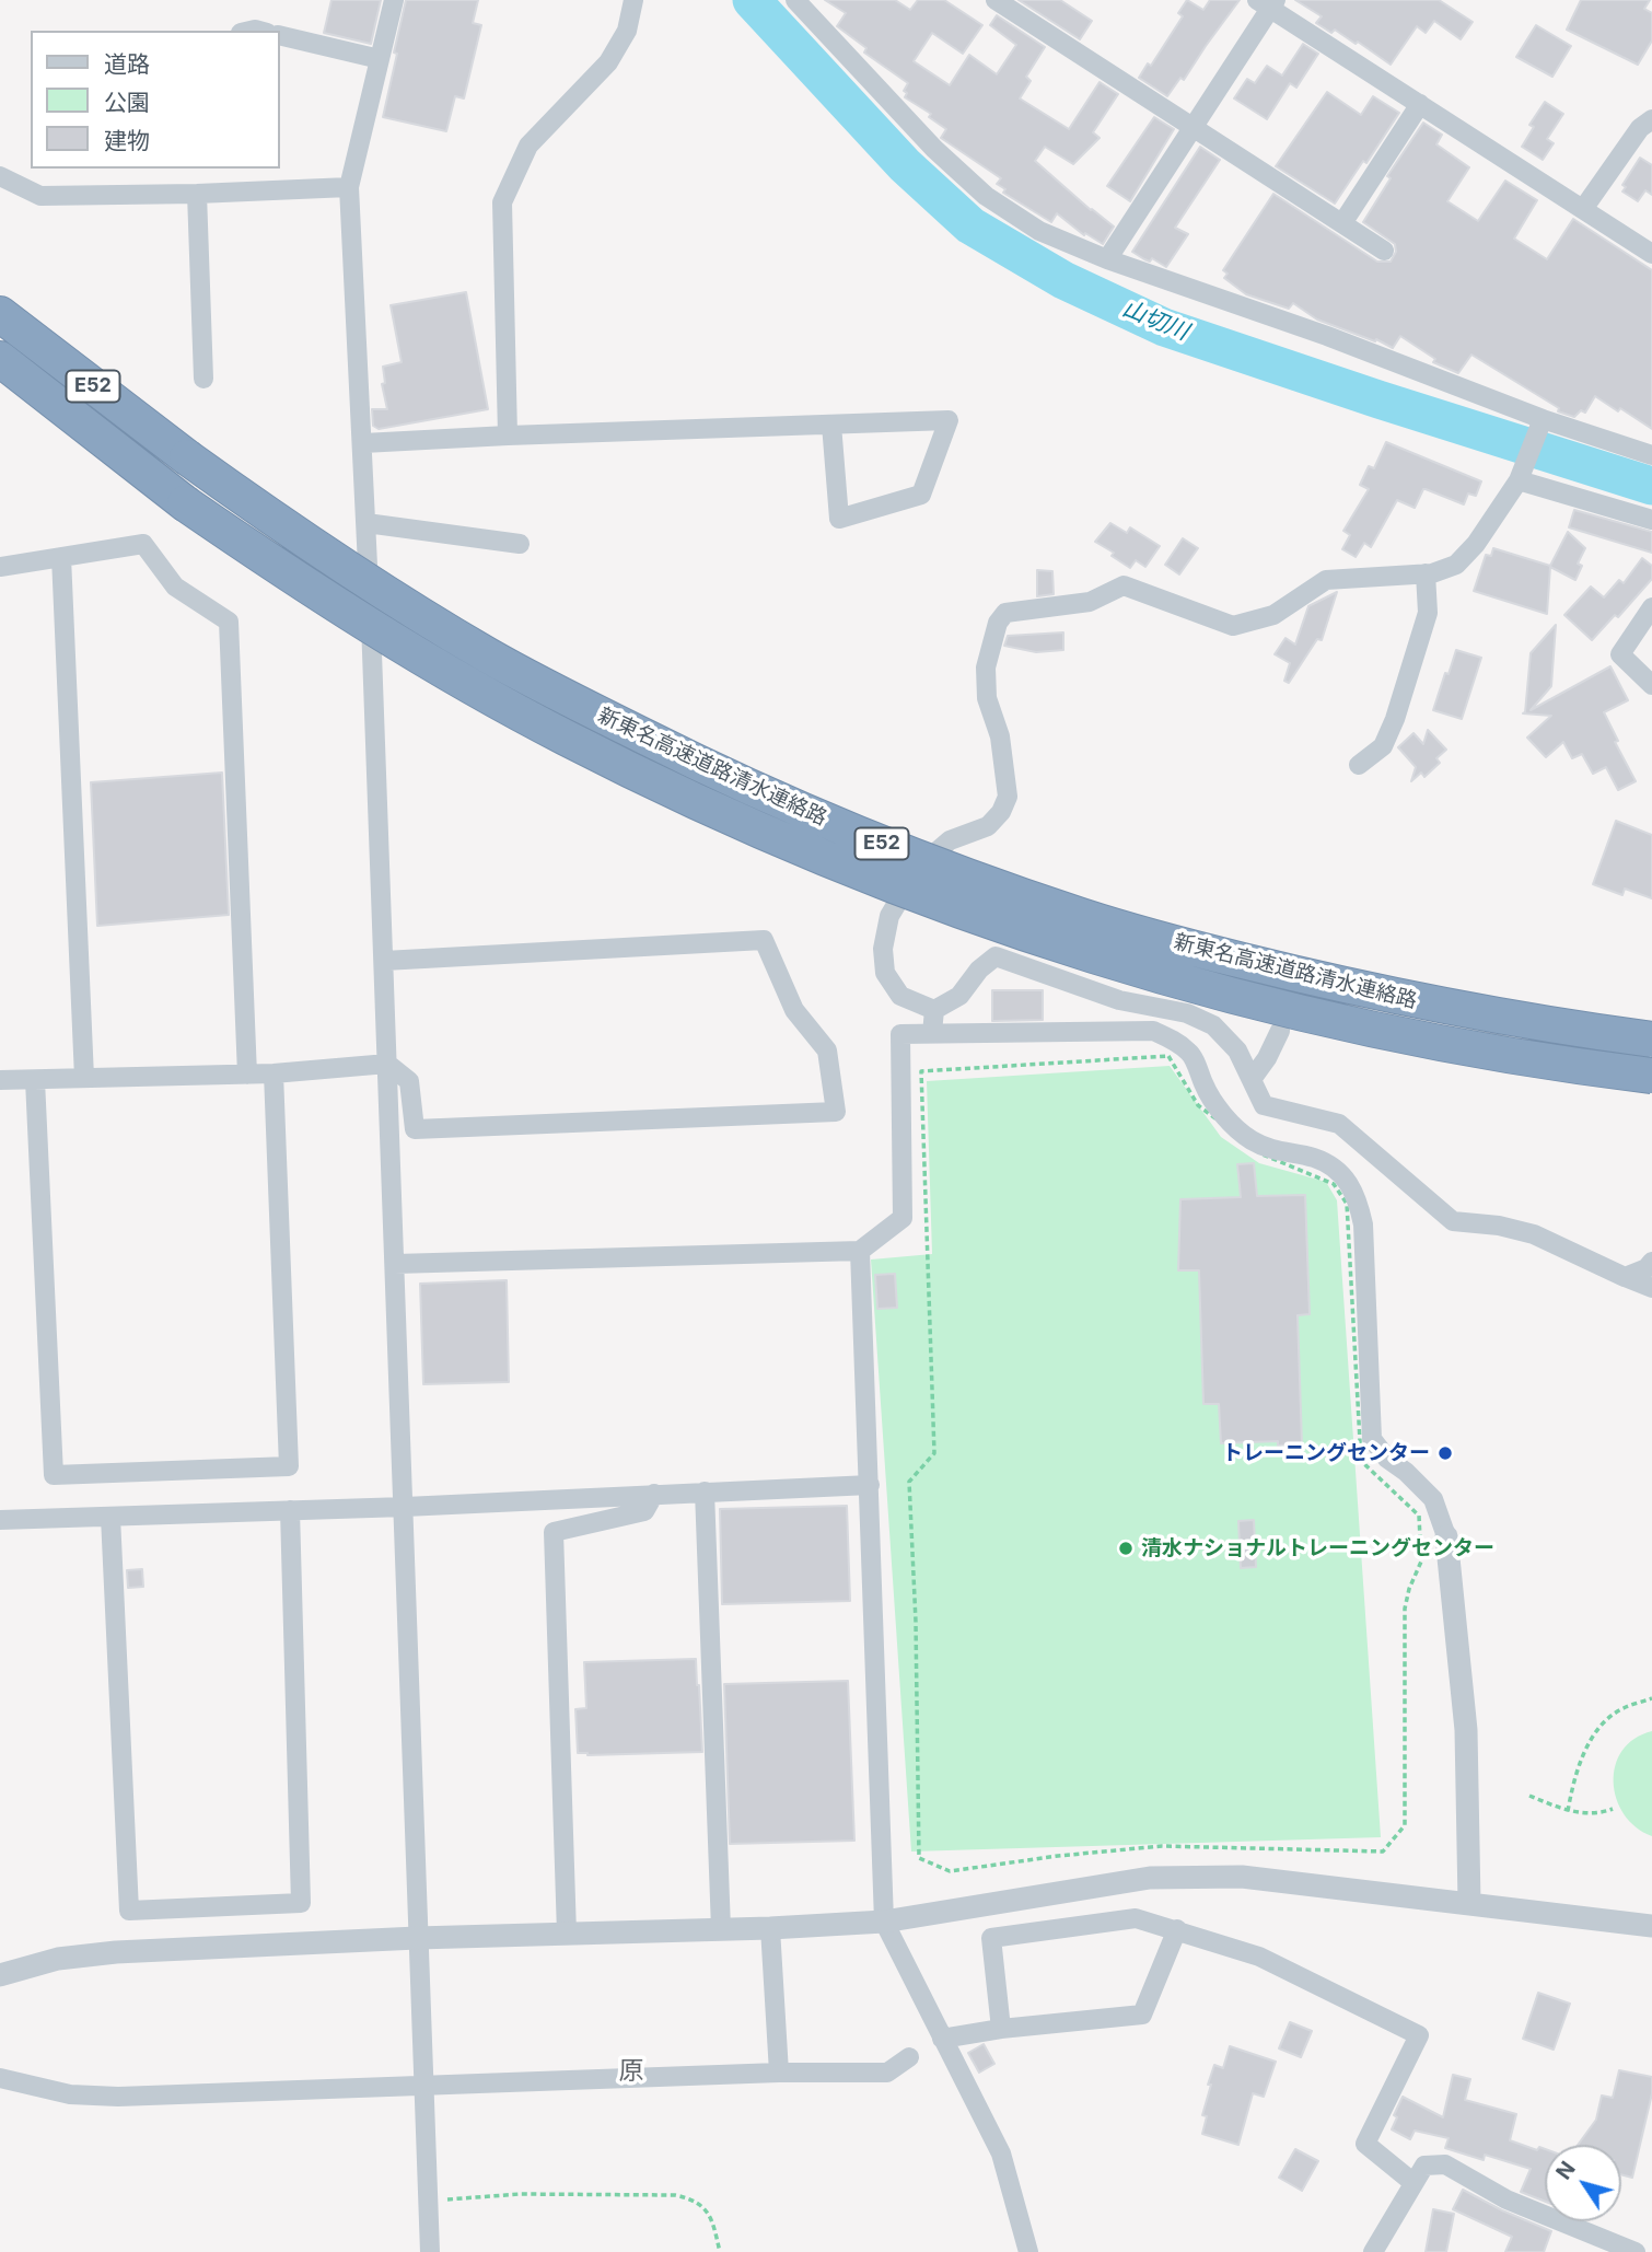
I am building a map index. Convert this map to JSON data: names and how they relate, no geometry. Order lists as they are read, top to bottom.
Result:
{
  "streets": {
    "highway": ["E52", "新東名高速道路清水連絡路"]
  },
  "districts": ["原"],
  "water": ["山切川"],
  "places": ["トレーニングセンター", "清水ナショナルトレーニングセンター"],
  "legend": ["道路", "公園", "建物"],
  "north": "top left"
}
